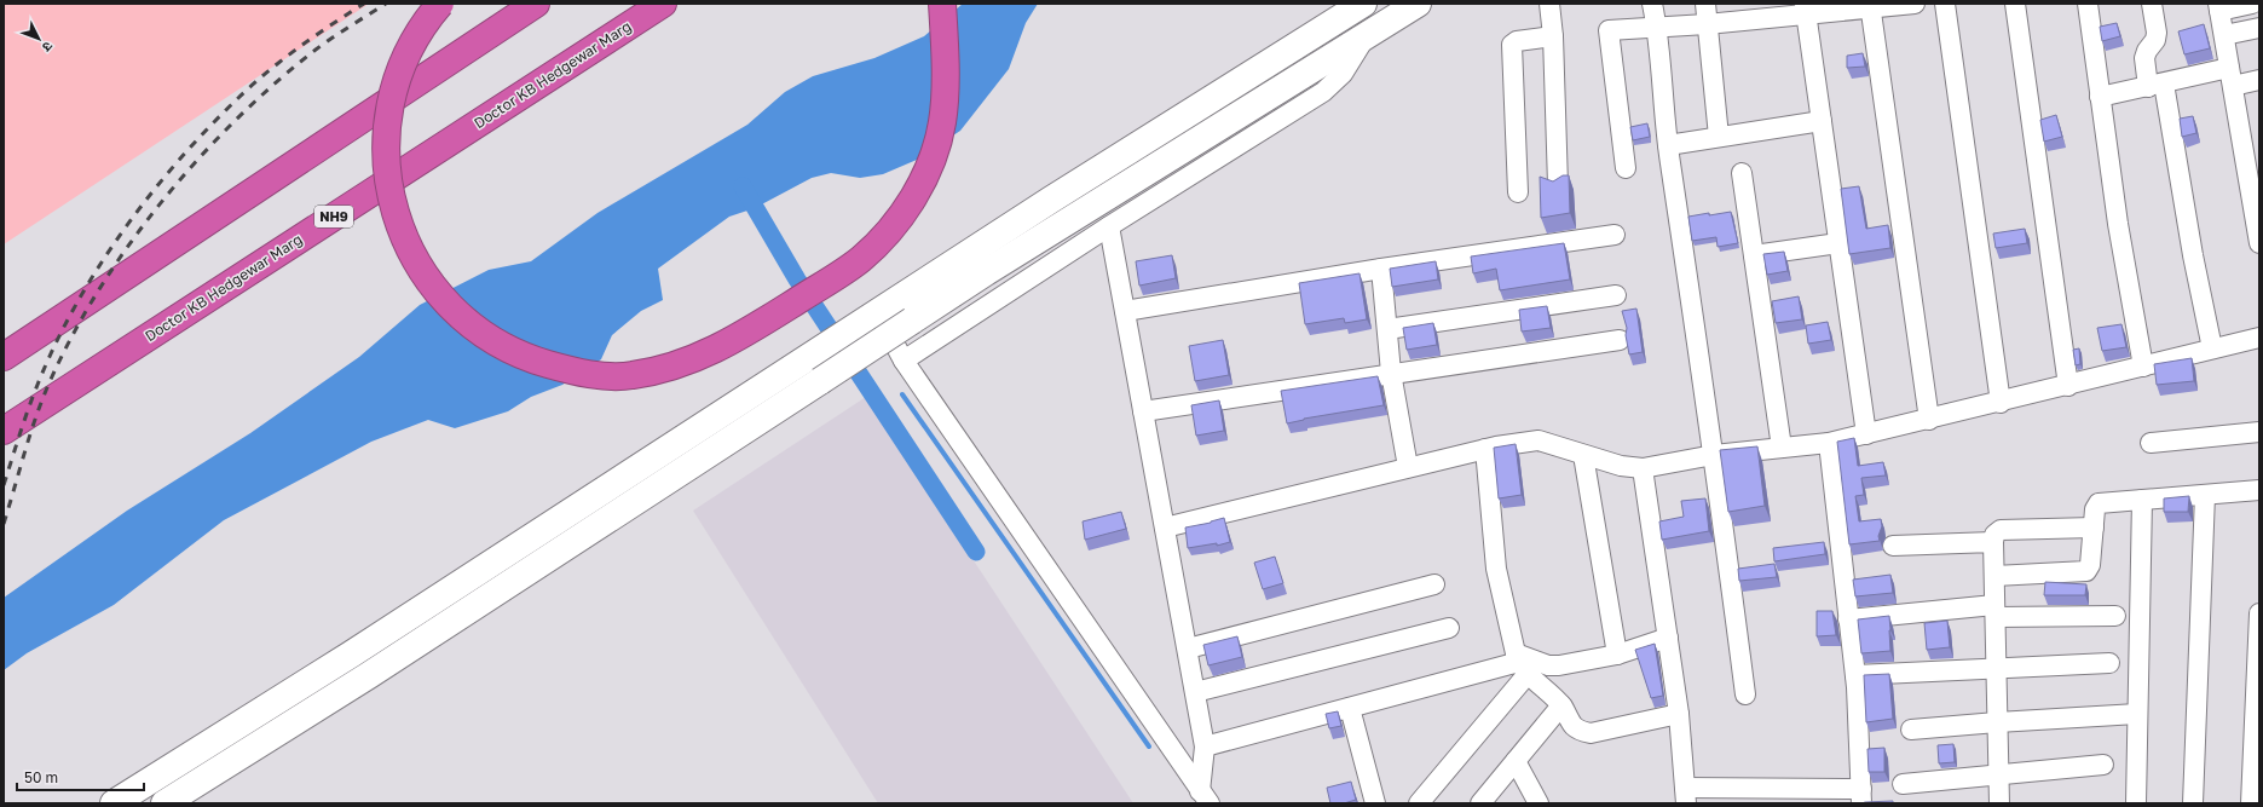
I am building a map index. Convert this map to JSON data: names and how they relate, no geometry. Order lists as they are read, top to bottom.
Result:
{
  "streets": {
    "highway": ["Doctor KB Hedgewar Marg", "NH9"]
  },
  "scale_bar": "50 m",
  "north": "bottom right"
}
